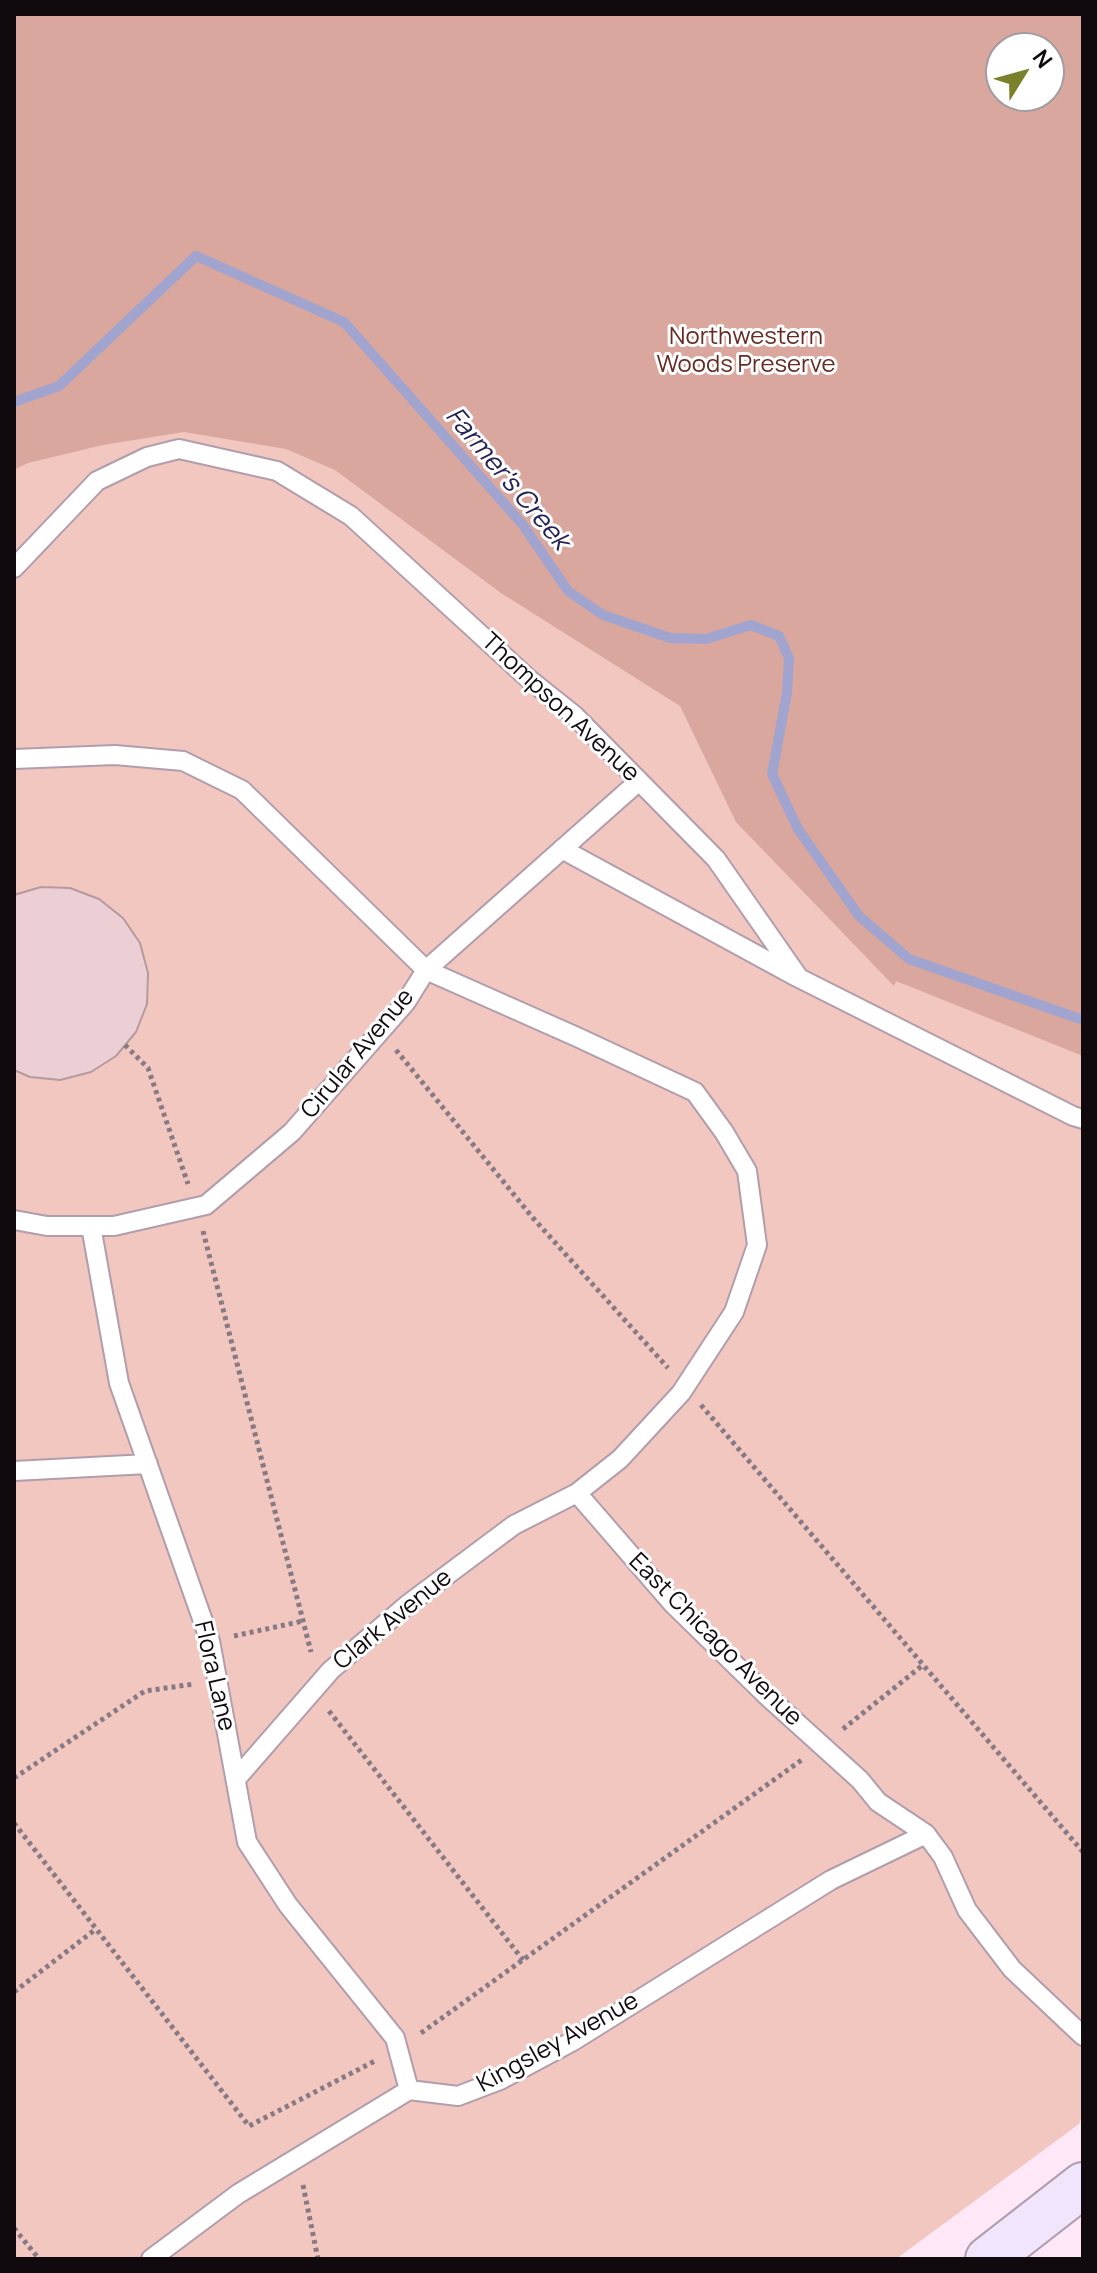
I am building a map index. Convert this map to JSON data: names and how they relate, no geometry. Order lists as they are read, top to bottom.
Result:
{
  "streets": {
    "lane": [
      "Thompson Avenue",
      "Cirular Avenue",
      "Clark Avenue",
      "East Chicago Avenue",
      "Flora Lane",
      "Kingsley Avenue"
    ]
  },
  "crossings": [
    ["Cirular Avenue", "Flora Lane"],
    ["Clark Avenue", "East Chicago Avenue"],
    ["Clark Avenue", "Flora Lane"],
    ["East Chicago Avenue", "Kingsley Avenue"],
    ["Flora Lane", "Kingsley Avenue"]
  ],
  "water": ["Farmer's Creek"],
  "parks": ["Northwestern Woods Preserve"],
  "north": "top right"
}
